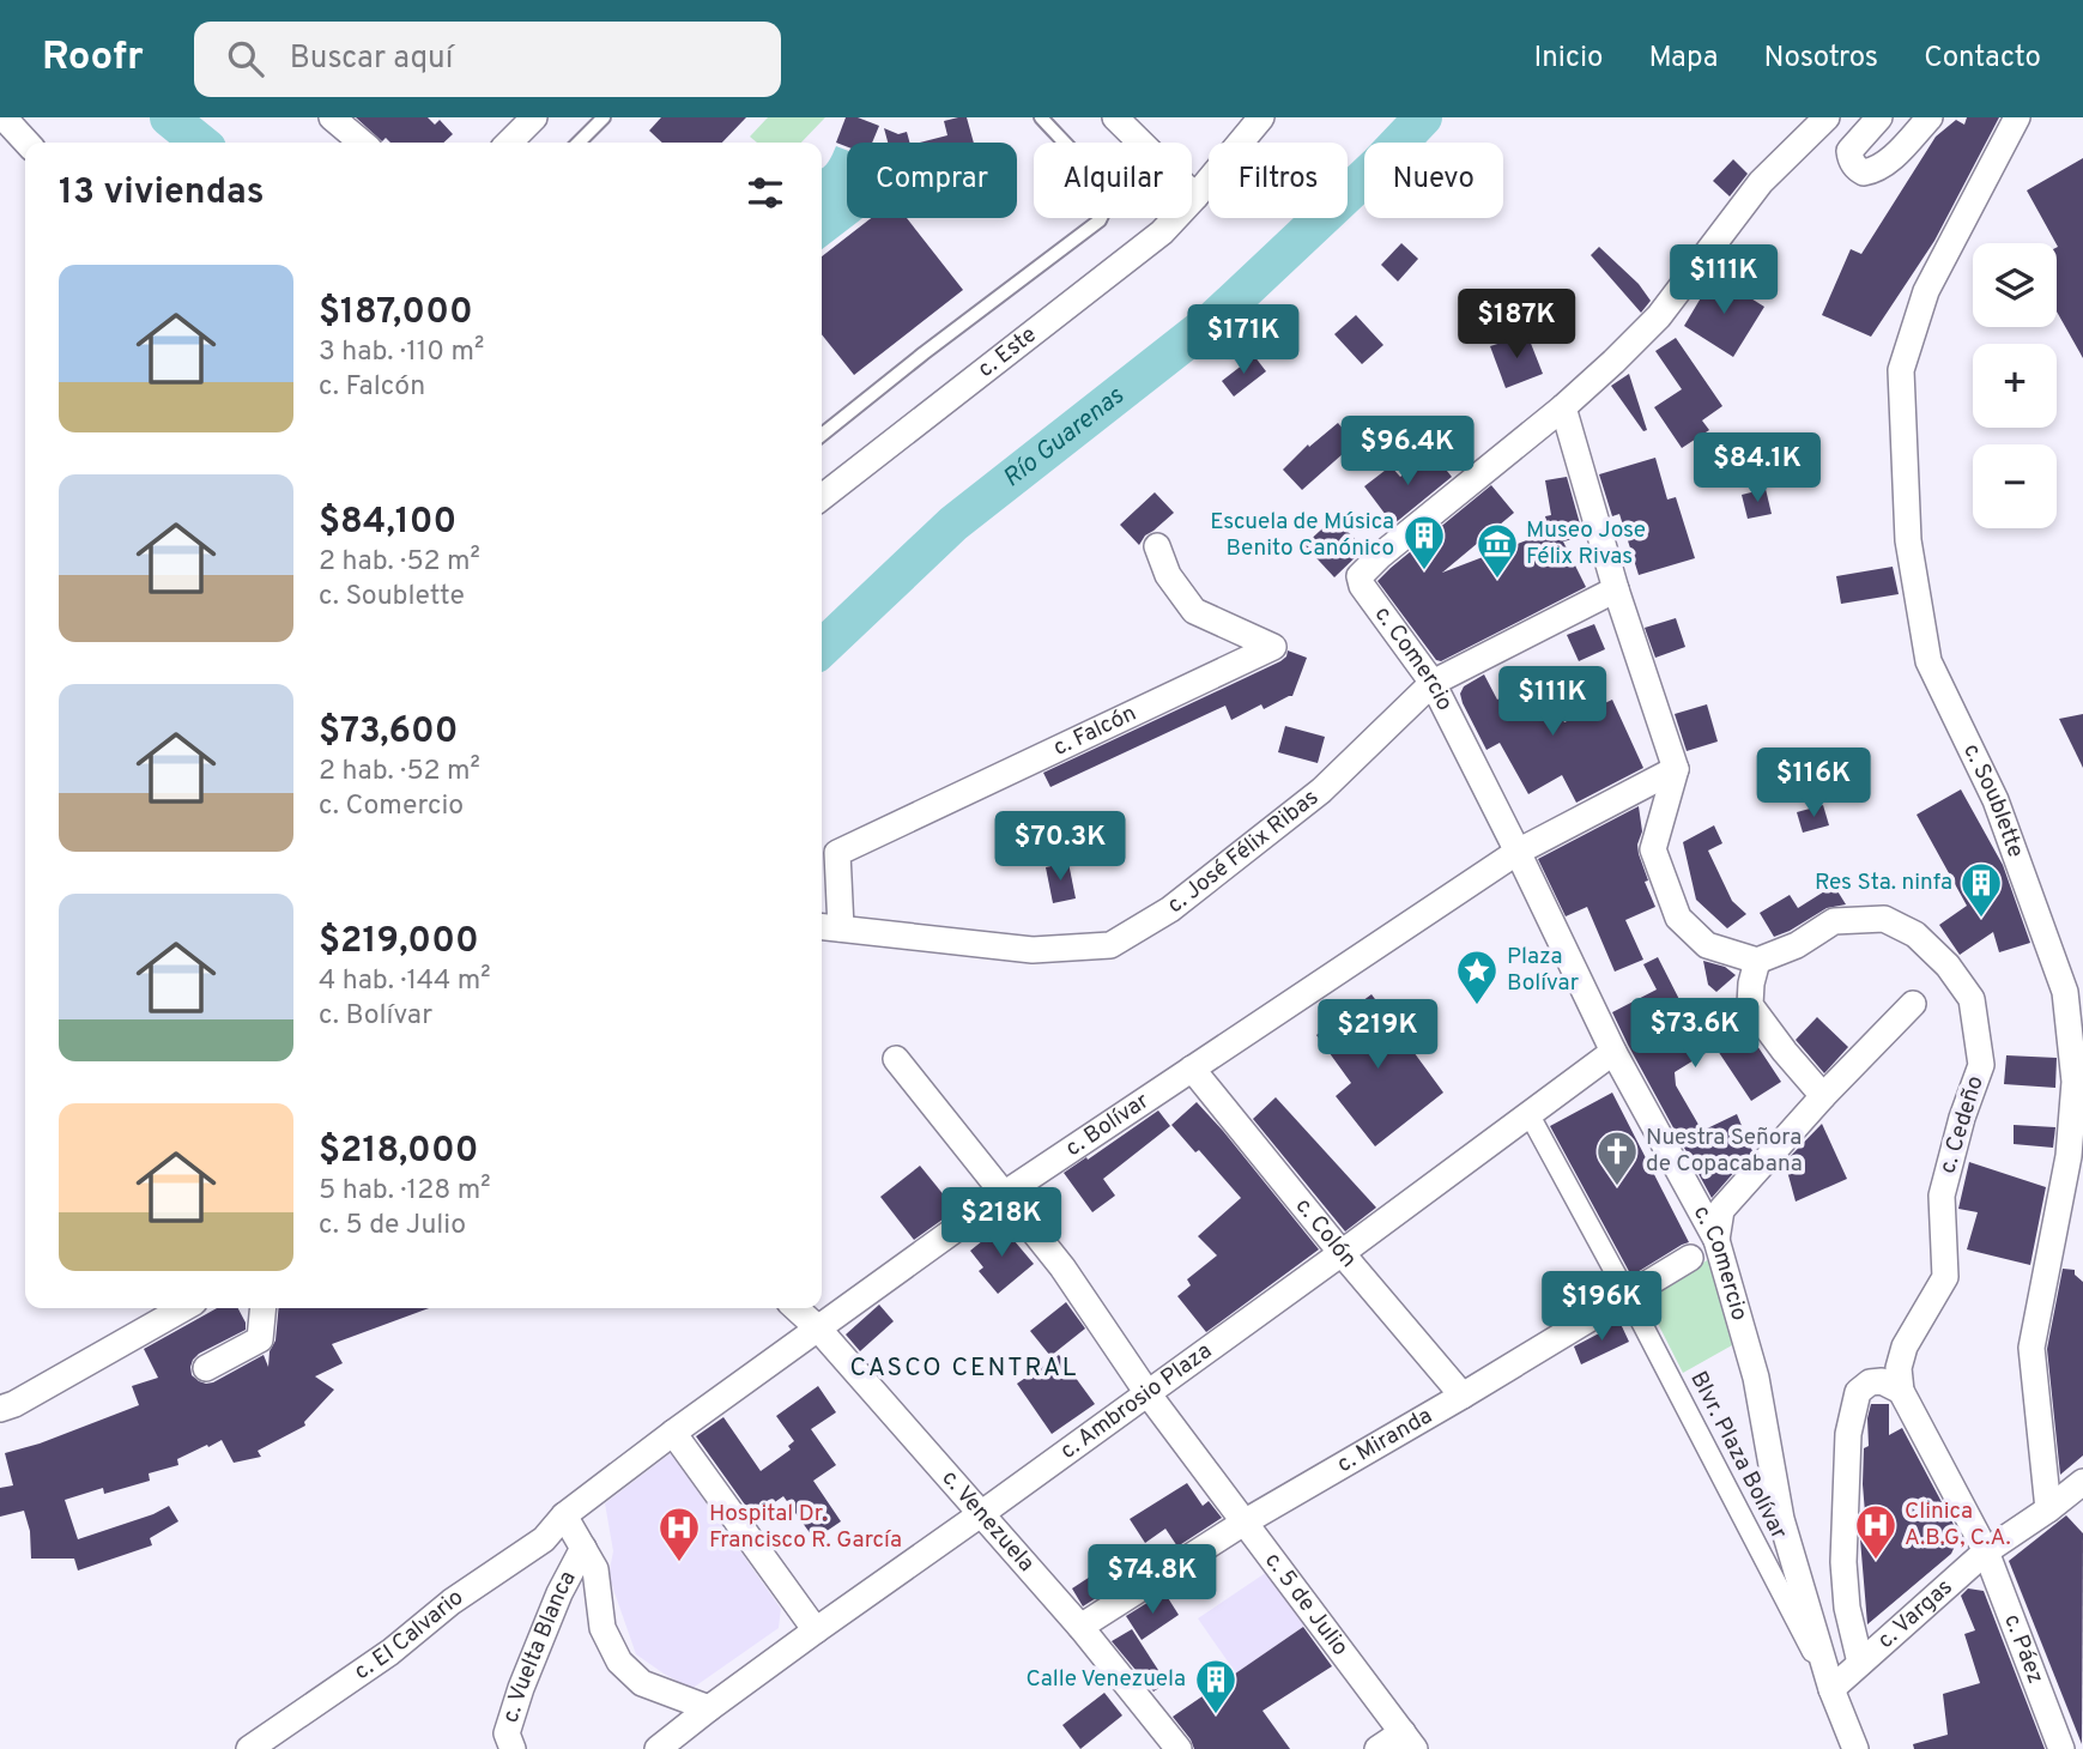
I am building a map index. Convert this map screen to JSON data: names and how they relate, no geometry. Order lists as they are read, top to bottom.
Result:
{
  "streets": {
    "street": [
      "c. Este",
      "c. Comercio",
      "c. Falcón",
      "c. Soublette",
      "c. José Félix Ribas",
      "c. Bolívar",
      "c. Cedeño",
      "c. Colón",
      "c. Ambrosio Plaza",
      "c. Miranda",
      "Blvr. Plaza Bolívar",
      "c. Venezuela",
      "c. 5 de Julio",
      "c. Vargas",
      "c. El Calvario",
      "c. Vuelta Blanca",
      "c. Páez"
    ]
  },
  "crossings": [
    ["c. Comercio", "c. José Félix Ribas"],
    ["c. Comercio", "c. Bolívar"],
    ["c. Comercio", "c. Ambrosio Plaza"],
    ["c. Comercio", "Blvr. Plaza Bolívar"],
    ["c. Comercio", "c. Vargas"],
    ["c. Falcón", "c. José Félix Ribas"],
    ["c. Soublette", "c. Vargas"],
    ["c. Bolívar", "c. Colón"],
    ["c. Bolívar", "c. Venezuela"],
    ["c. Bolívar", "c. 5 de Julio"],
    ["c. Bolívar", "c. El Calvario"],
    ["c. Colón", "c. Ambrosio Plaza"],
    ["c. Colón", "c. Miranda"],
    ["c. Ambrosio Plaza", "Blvr. Plaza Bolívar"],
    ["c. Ambrosio Plaza", "c. Venezuela"],
    ["c. Ambrosio Plaza", "c. 5 de Julio"],
    ["c. Miranda", "Blvr. Plaza Bolívar"],
    ["c. Miranda", "c. Venezuela"],
    ["c. Miranda", "c. 5 de Julio"],
    ["Blvr. Plaza Bolívar", "c. Vargas"],
    ["c. Vargas", "c. Páez"]
  ],
  "districts": ["CASCO CENTRAL"],
  "water": ["Río Guarenas"],
  "places": {
    "building": ["Escuela de Música Benito Canónico", "Res Sta. ninfa", "Calle Venezuela"],
    "museum": ["Museo Jose Félix Rivas"],
    "place": ["Plaza Bolívar"],
    "church": ["Nuestra Señora de Copacabana"],
    "hospital": ["Clinica A.B.G, C.A.", "Hospital Dr. Francisco R. García"]
  },
  "page": {
    "header": "Roofr",
    "search": "Buscar aquí",
    "nav": [
      "Inicio",
      "Mapa",
      "Nosotros",
      "Contacto"
    ],
    "chip": [
      "Comprar",
      "Alquilar",
      "Filtros",
      "Nuevo"
    ],
    "heading": "13 viviendas",
    "map_buttons": ["+", "−"],
    "list": [
      {
        "name": "$187,000",
        "note": "3 hab. · 110 m² · c. Falcón"
      },
      {
        "name": "$84,100",
        "note": "2 hab. · 52 m² · c. Soublette"
      },
      {
        "name": "$73,600",
        "note": "2 hab. · 52 m² · c. Comercio"
      },
      {
        "name": "$219,000",
        "note": "4 hab. · 144 m² · c. Bolívar"
      },
      {
        "name": "$218,000",
        "note": "5 hab. · 128 m² · c. 5 de Julio"
      }
    ],
    "price": [
      "$111K",
      "$187K",
      "$171K",
      "$96.4K",
      "$84.1K",
      "$111K",
      "$116K",
      "$70.3K",
      "$73.6K",
      "$219K",
      "$218K",
      "$196K",
      "$74.8K"
    ]
  }
}
